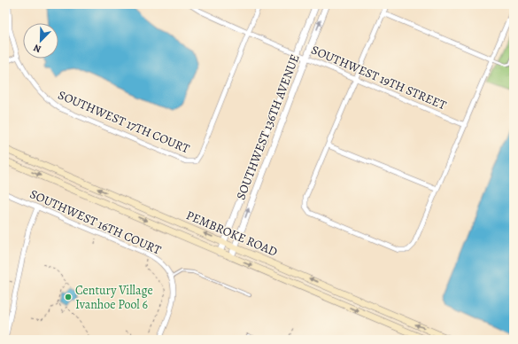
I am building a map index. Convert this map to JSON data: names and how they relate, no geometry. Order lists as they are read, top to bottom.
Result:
{
  "streets": {
    "main road": ["PEMBROKE ROAD"],
    "street": [
      "SOUTHWEST 19TH STREET",
      "SOUTHWEST 17TH COURT",
      "SOUTHWEST 136TH AVENUE",
      "SOUTHWEST 16TH COURT"
    ]
  },
  "crossings": [
    ["SOUTHWEST 19TH STREET", "SOUTHWEST 17TH COURT"],
    ["SOUTHWEST 19TH STREET", "SOUTHWEST 136TH AVENUE"],
    ["SOUTHWEST 136TH AVENUE", "PEMBROKE ROAD"]
  ],
  "places": ["Century Village Ivanhoe Pool 6"],
  "north": "bottom left"
}
